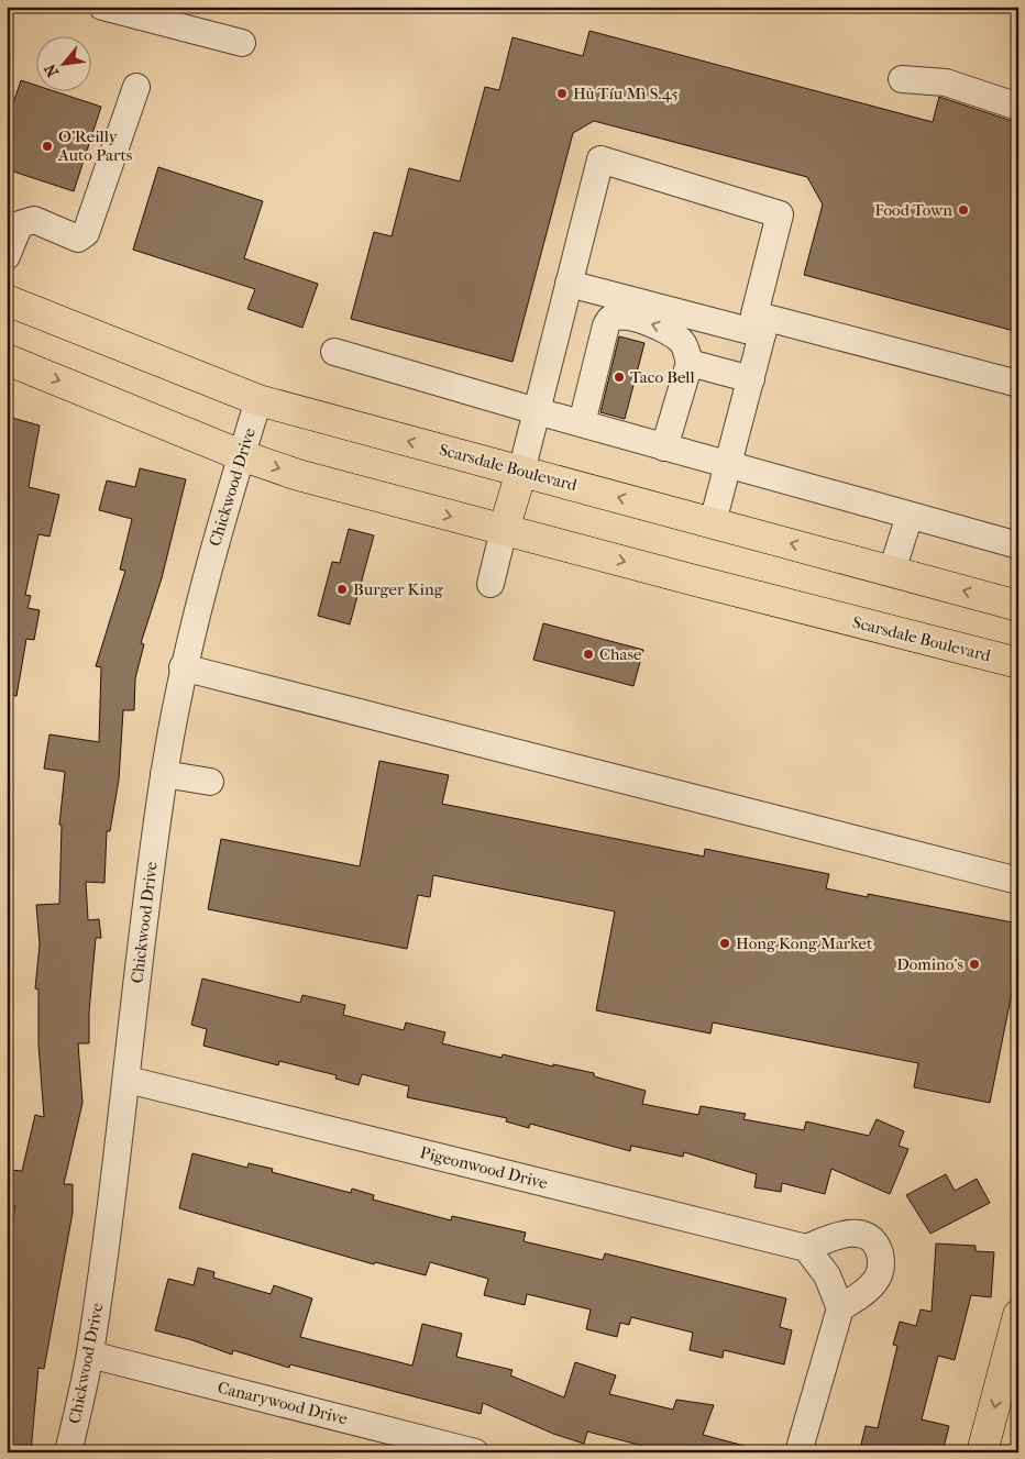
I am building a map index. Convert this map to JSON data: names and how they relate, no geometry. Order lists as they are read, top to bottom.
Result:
{
  "streets": {
    "main road": ["Scarsdale Boulevard"],
    "street": ["Chickwood Drive", "Pigeonwood Drive", "Canarywood Drive"]
  },
  "crossings": [
    ["Scarsdale Boulevard", "Chickwood Drive"],
    ["Chickwood Drive", "Pigeonwood Drive"],
    ["Chickwood Drive", "Canarywood Drive"]
  ],
  "places": [
    "Hủ Tíu Mì S.45",
    "O'Reilly Auto Parts",
    "Food Town",
    "Taco Bell",
    "Burger King",
    "Chase",
    "Hong Kong Market",
    "Domino's"
  ],
  "north": "bottom left"
}
